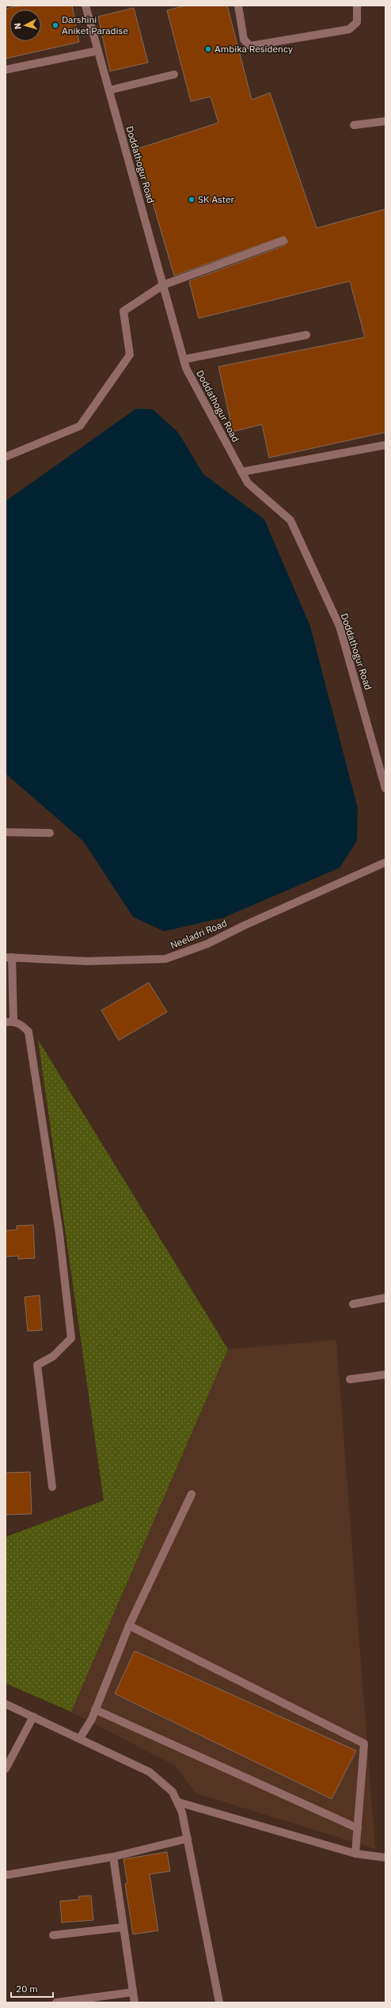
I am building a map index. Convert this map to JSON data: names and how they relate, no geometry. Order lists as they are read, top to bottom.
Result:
{
  "streets": {
    "street": ["Doddathogur Road", "Neeladri Road"]
  },
  "places": ["Darshini Aniket Paradise", "Ambika Residency", "SK Aster"],
  "scale_bar": "20 m",
  "north": "left"
}
